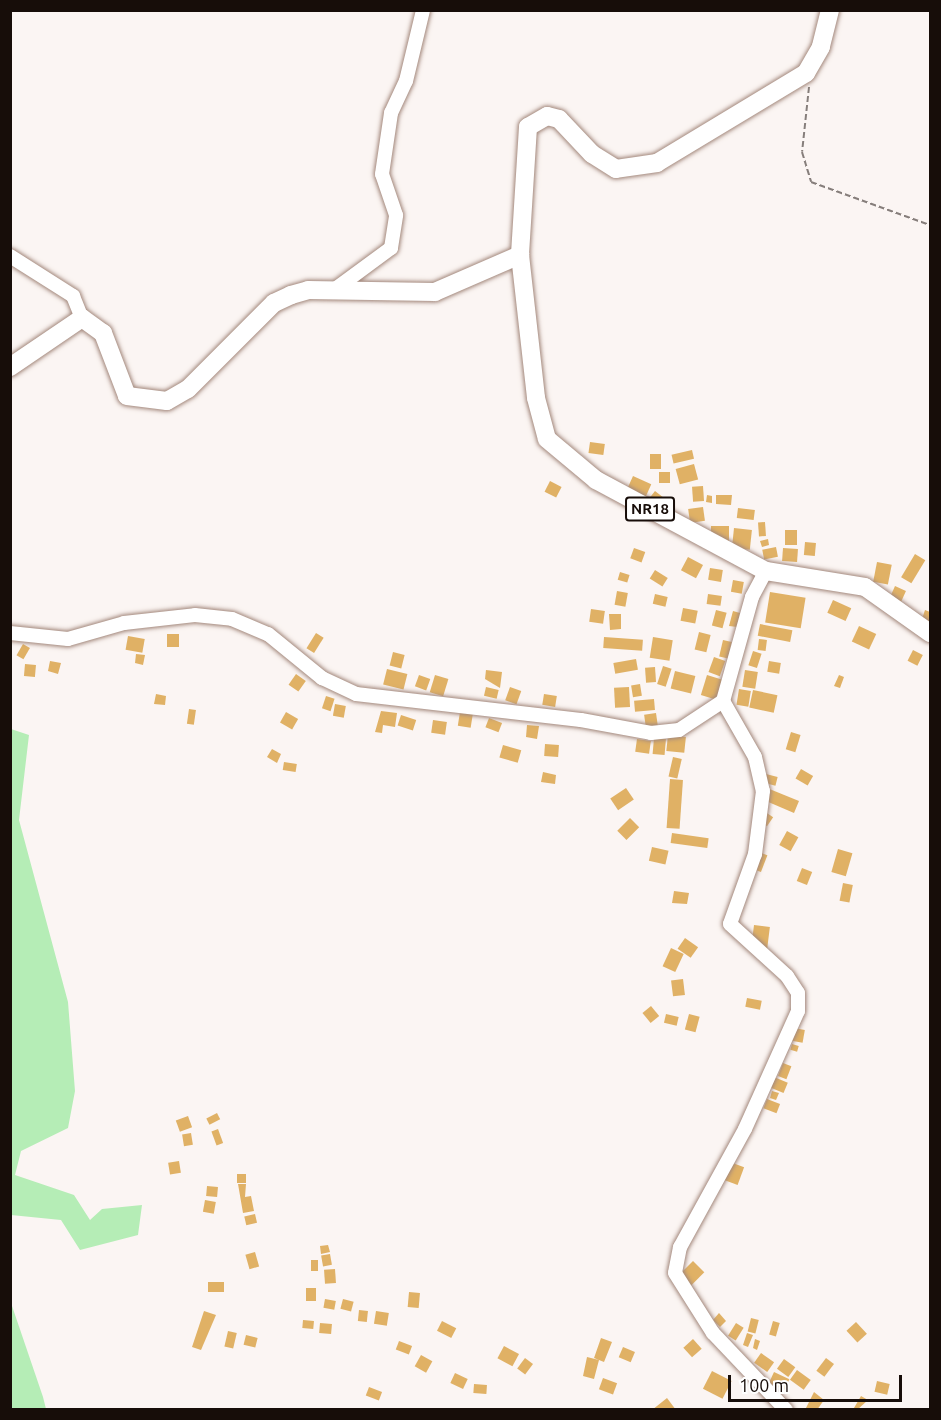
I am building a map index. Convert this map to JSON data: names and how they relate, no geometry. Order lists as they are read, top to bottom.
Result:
{
  "streets": {
    "main road": ["NR18"]
  },
  "scale_bar": "100 m"
}
